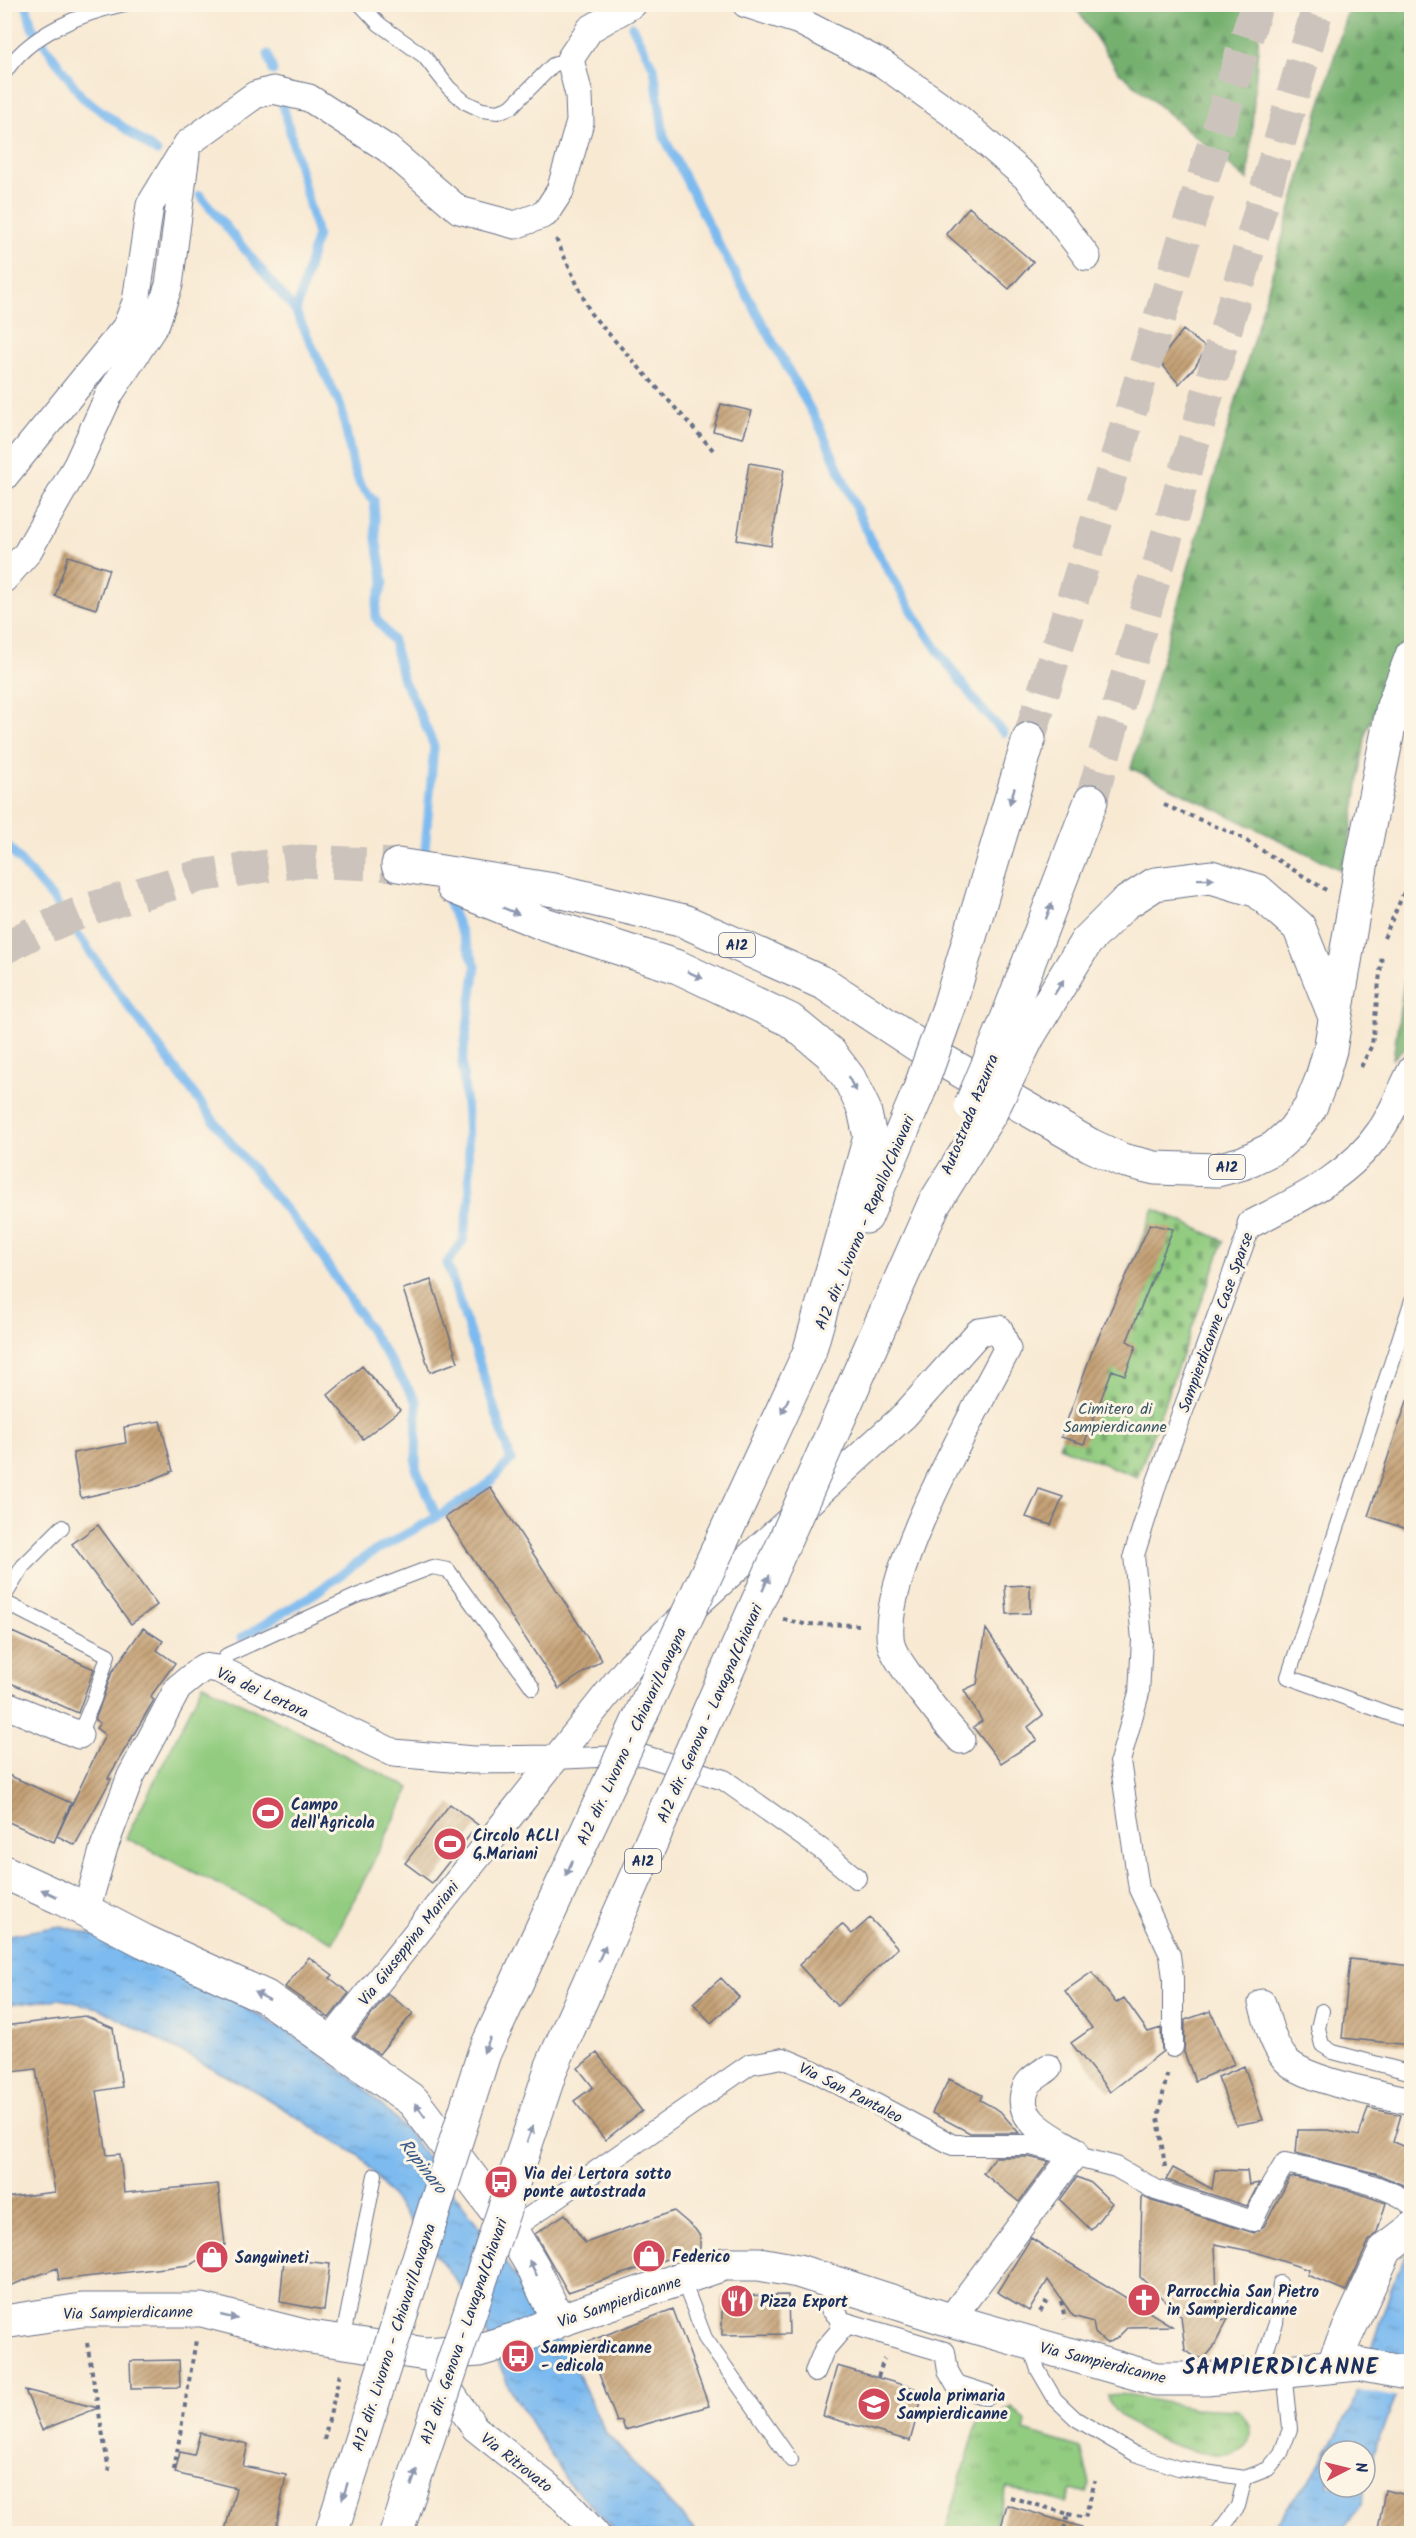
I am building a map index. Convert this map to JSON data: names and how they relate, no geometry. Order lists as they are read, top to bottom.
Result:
{
  "streets": {
    "main road": [
      "A12",
      "A12 dir. Livorno - Rapallo/Chiavari",
      "A12 dir. Genova - Lavagna/Chiavari",
      "A12 dir. Livorno - Chiavari/Lavagna",
      "Via Sampierdicanne"
    ],
    "street": [
      "Sampierdicanne Case Sparse",
      "Via dei Lertora",
      "Via Giuseppina Mariani",
      "Via San Pantaleo",
      "Via Ritrovato"
    ]
  },
  "crossings": [
    ["A12", "A12 dir. Livorno - Rapallo/Chiavari"],
    ["A12", "A12 dir. Genova - Lavagna/Chiavari"],
    ["A12", "A12 dir. Livorno - Chiavari/Lavagna"],
    ["A12 dir. Livorno - Rapallo/Chiavari", "A12 dir. Livorno - Chiavari/Lavagna"],
    ["Via dei Lertora", "Via Giuseppina Mariani"],
    ["Via Sampierdicanne", "Via Ritrovato"]
  ],
  "one_way": ["A12 dir. Genova - Lavagna/Chiavari", "A12 dir. Livorno - Chiavari/Lavagna"],
  "districts": ["SAMPIERDICANNE"],
  "water": ["Rupinaro"],
  "parks": ["Cimitero di Sampierdicanne"],
  "places": {
    "sports": ["Campo dell'Agricola", "Circolo ACLI G.Mariani"],
    "bus stop": ["Via dei Lertora sotto ponte autostrada", "Sampierdicanne - edicola"],
    "shop": ["Federico", "Sanguineti"],
    "church": ["Parrocchia San Pietro in Sampierdicanne"],
    "restaurant": ["Pizza Export"],
    "school or university": ["Scuola primaria Sampierdicanne"]
  },
  "north": "right"
}
